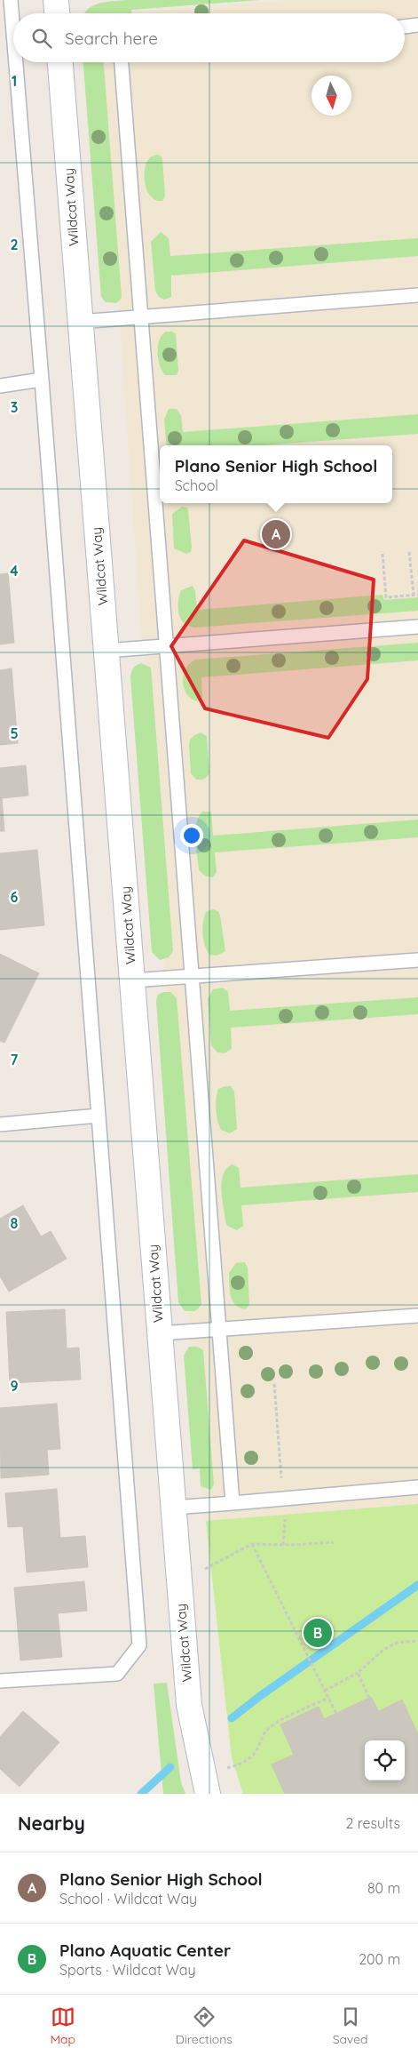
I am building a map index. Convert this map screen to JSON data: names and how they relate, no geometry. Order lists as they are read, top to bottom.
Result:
{
  "streets": {
    "street": ["Wildcat Way"]
  },
  "north": "bottom",
  "page": {
    "search": "Search here",
    "popup": ["Plano Senior High School", "School"],
    "pins": ["A", "B"],
    "heading": ["Nearby", "2 results"],
    "list": [
      {
        "mark": "A",
        "name": "Plano Senior High School",
        "note": "School · Wildcat Way",
        "value": "80 m"
      },
      {
        "mark": "B",
        "name": "Plano Aquatic Center",
        "note": "Sports · Wildcat Way",
        "value": "200 m"
      }
    ],
    "nav": ["Map", "Directions", "Saved"]
  },
  "grid": {
    "rows": [
      "1",
      "2",
      "3",
      "4",
      "5",
      "6",
      "7",
      "8",
      "9"
    ]
  }
}
